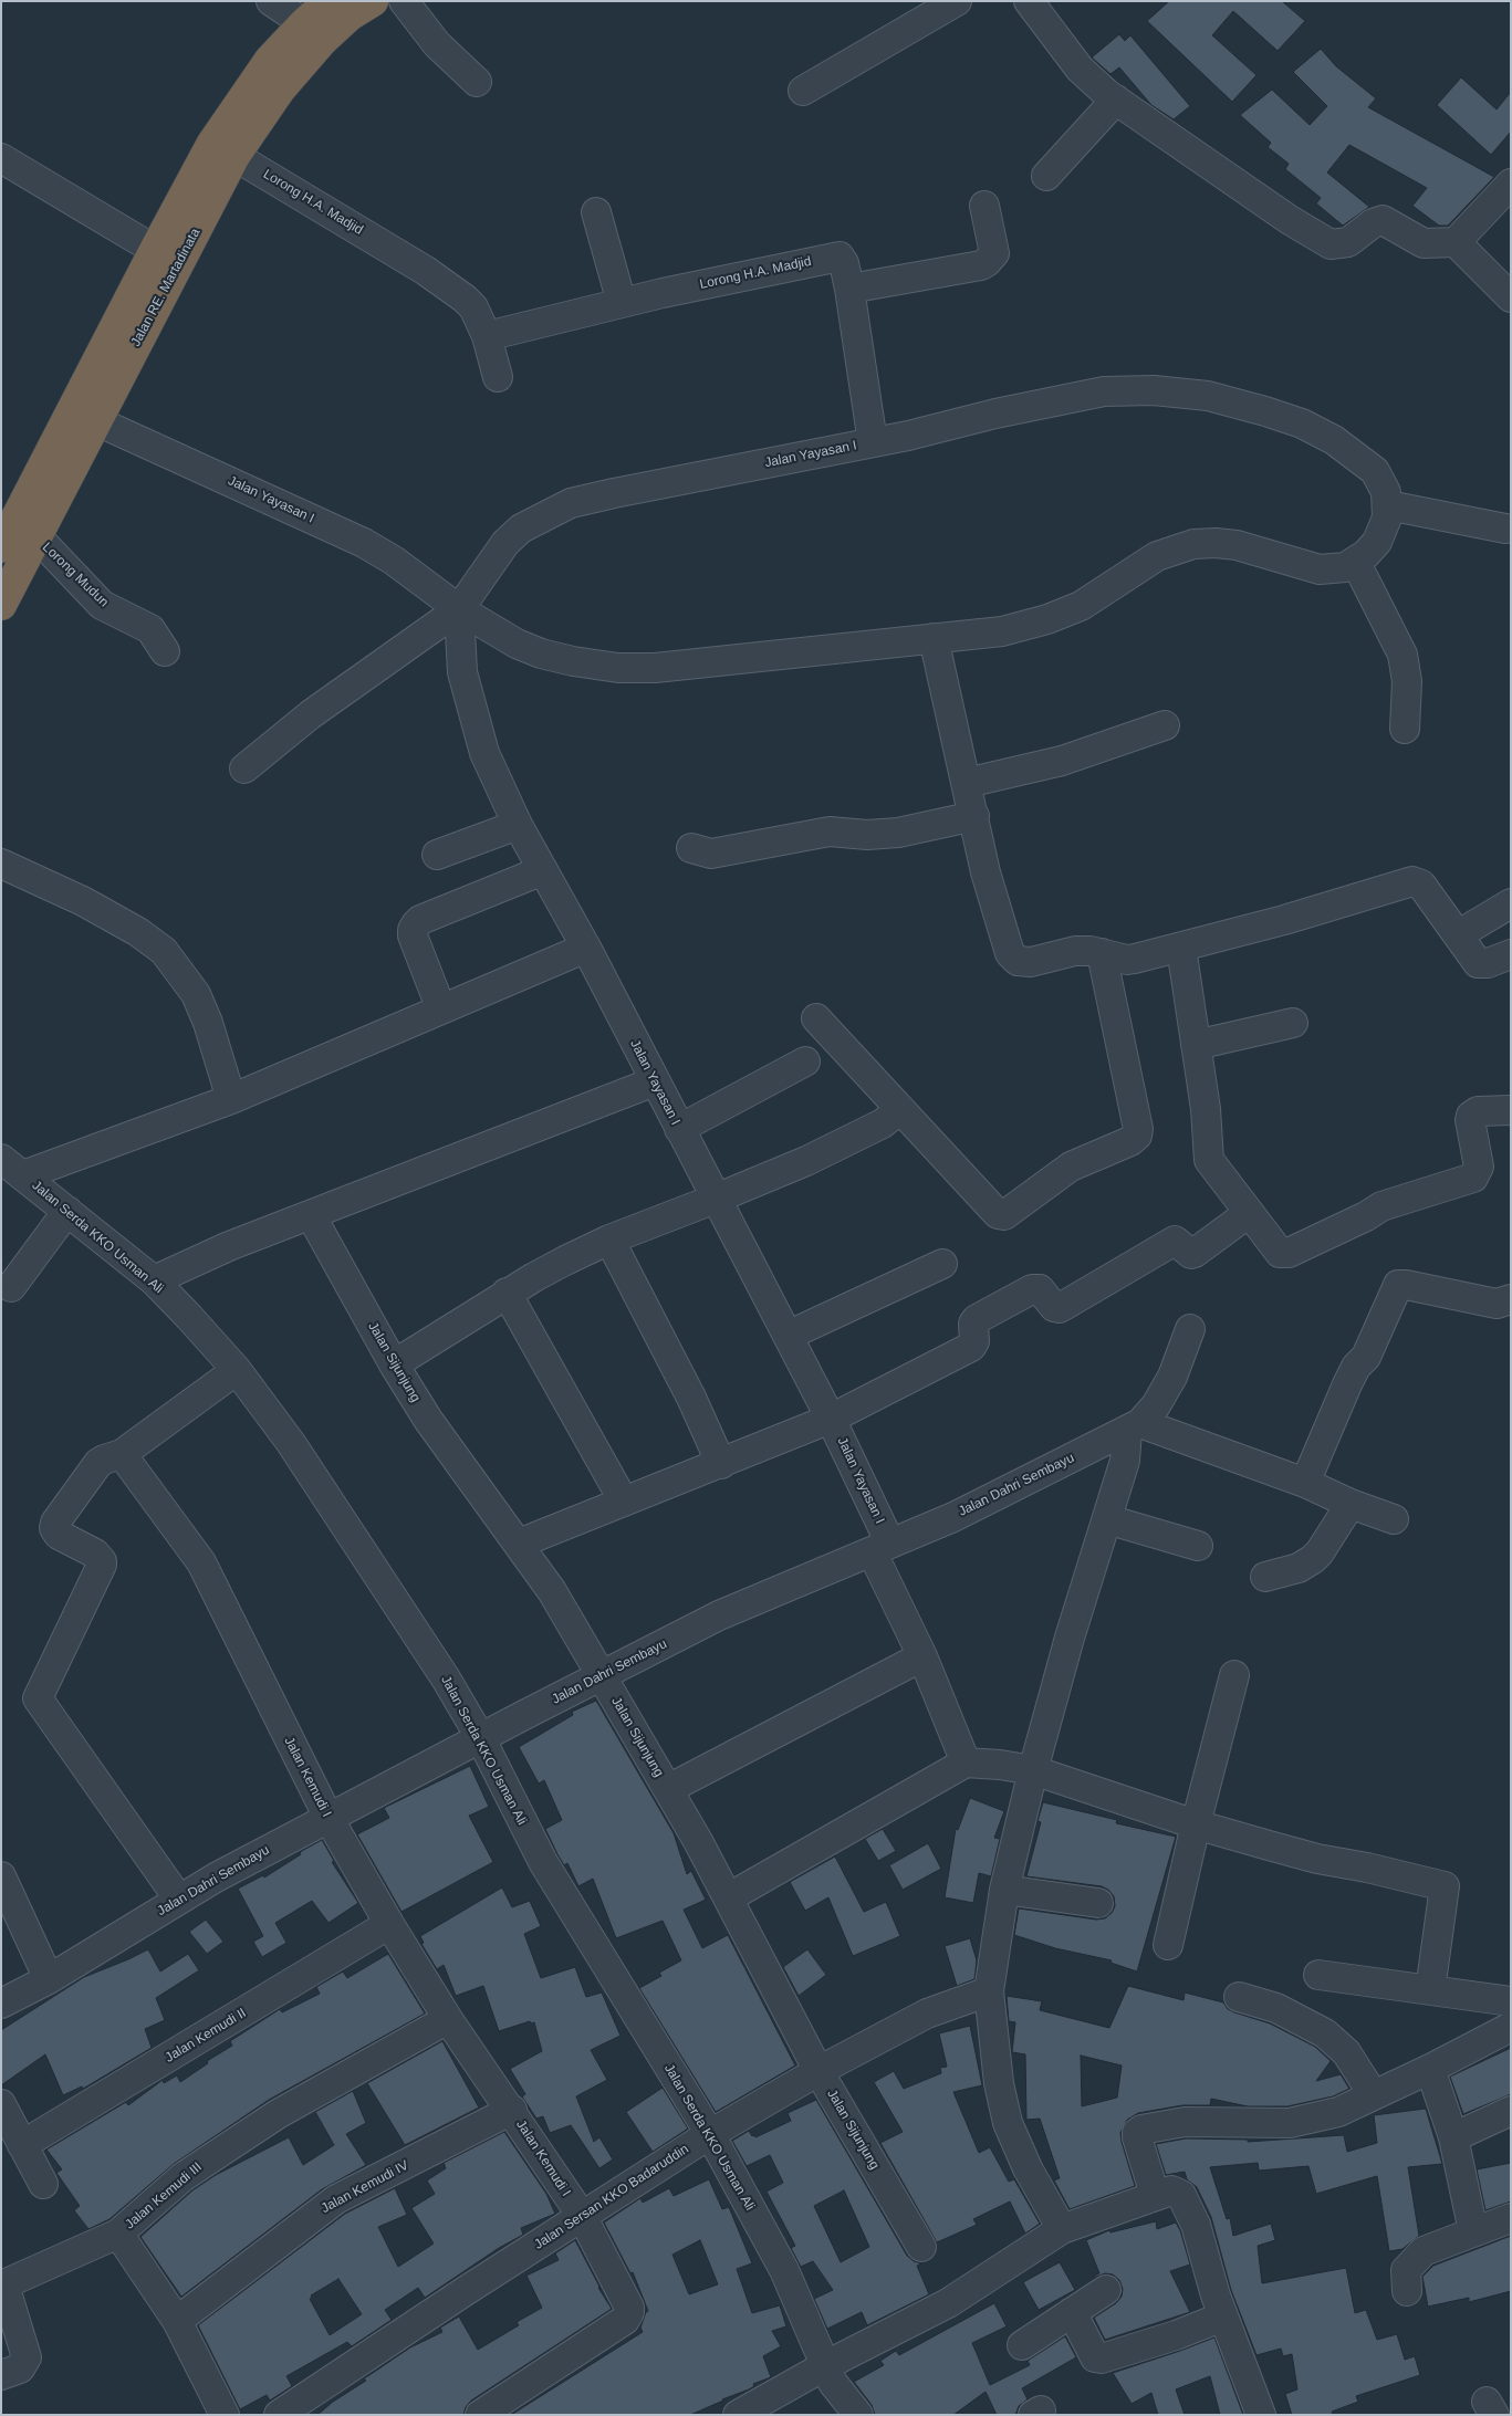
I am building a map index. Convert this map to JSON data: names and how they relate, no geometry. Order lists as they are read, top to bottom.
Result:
{
  "streets": {
    "highway": ["Jalan RE. Martadinata"],
    "street": [
      "Lorong H.A. Madjid",
      "Jalan Yayasan I",
      "Lorong Mudun",
      "Jalan Serda KKO Usman Ali",
      "Jalan Sijunjung",
      "Jalan Dahri Sembayu",
      "Jalan Kemudi I",
      "Jalan Kemudi II",
      "Jalan Kemudi IV",
      "Jalan Kemudi III",
      "Jalan Sersan KKO Badaruddin"
    ]
  },
  "crossings": [
    ["Lorong H.A. Madjid", "Jalan RE. Martadinata"],
    ["Lorong H.A. Madjid", "Jalan Yayasan I"],
    ["Jalan RE. Martadinata", "Jalan Yayasan I"],
    ["Jalan Yayasan I", "Jalan Dahri Sembayu"],
    ["Jalan Serda KKO Usman Ali", "Jalan Dahri Sembayu"],
    ["Jalan Serda KKO Usman Ali", "Jalan Sersan KKO Badaruddin"],
    ["Jalan Sijunjung", "Jalan Dahri Sembayu"],
    ["Jalan Sijunjung", "Jalan Sersan KKO Badaruddin"],
    ["Jalan Dahri Sembayu", "Jalan Kemudi I"],
    ["Jalan Kemudi I", "Jalan Kemudi II"],
    ["Jalan Kemudi I", "Jalan Kemudi IV"],
    ["Jalan Kemudi I", "Jalan Kemudi III"],
    ["Jalan Kemudi I", "Jalan Sersan KKO Badaruddin"],
    ["Jalan Kemudi IV", "Jalan Kemudi III"]
  ]
}
